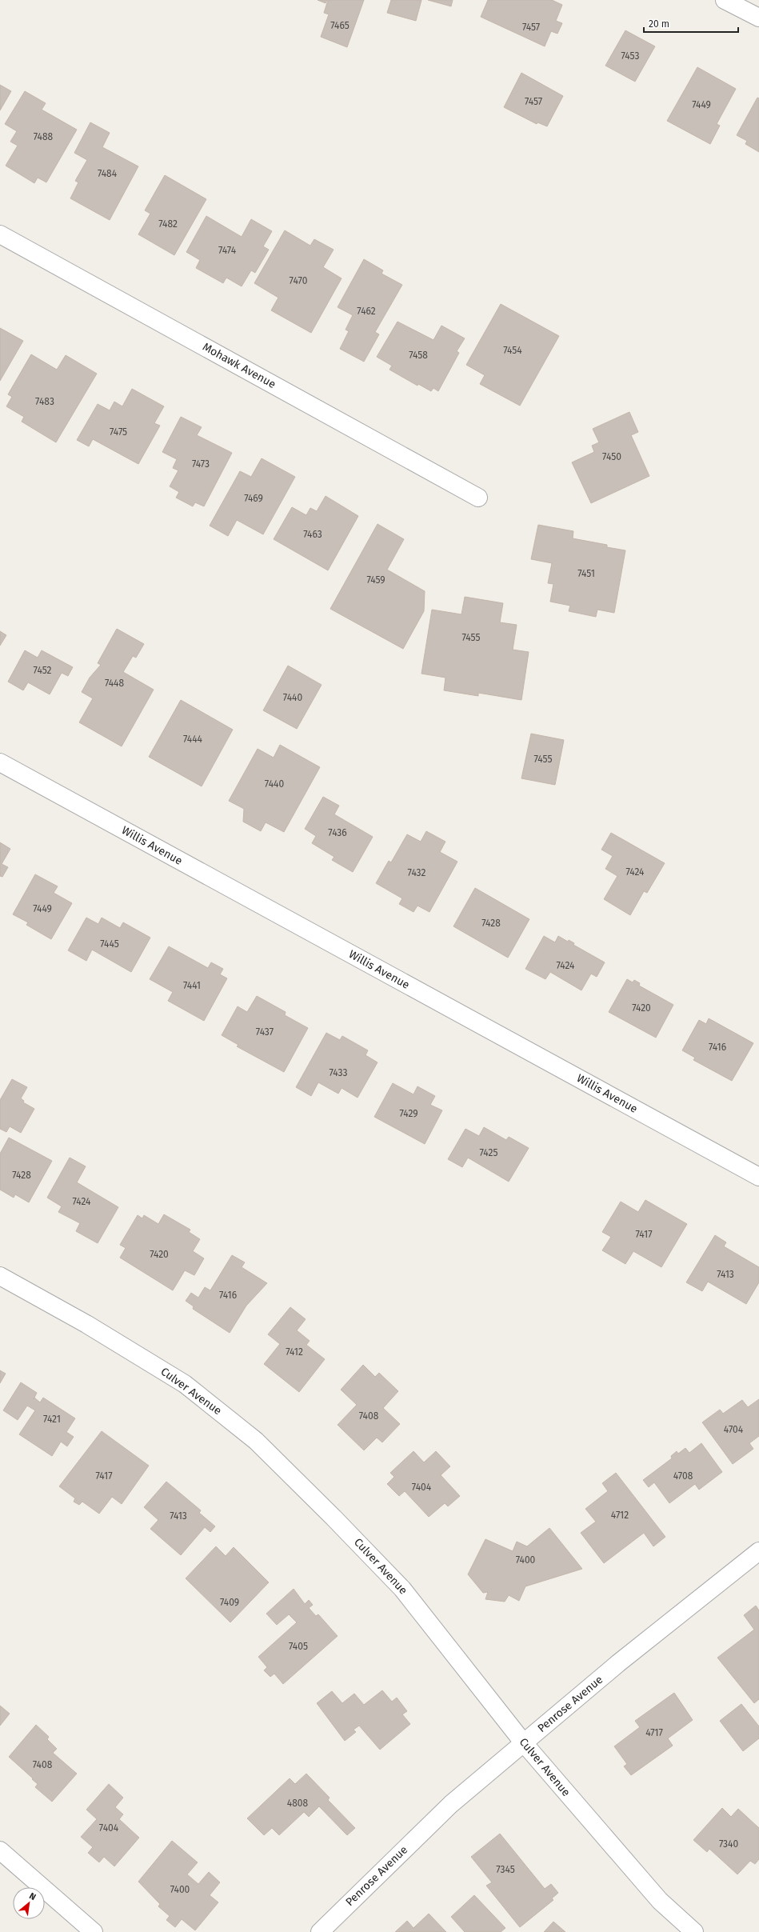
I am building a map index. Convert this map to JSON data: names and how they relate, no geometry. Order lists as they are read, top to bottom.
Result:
{
  "streets": {
    "street": [
      "Mohawk Avenue",
      "Willis Avenue",
      "Culver Avenue",
      "Penrose Avenue"
    ]
  },
  "crossings": [
    ["Culver Avenue", "Penrose Avenue"]
  ],
  "house_numbers": [
    "7465",
    "7457",
    "7453",
    "7457",
    "7449",
    "7488",
    "7484",
    "7482",
    "7474",
    "7470",
    "7462",
    "7454",
    "7458",
    "7483",
    "7475",
    "7450",
    "7473",
    "7469",
    "7463",
    "7451",
    "7459",
    "7455",
    "7452",
    "7448",
    "7440",
    "7444",
    "7455",
    "7440",
    "7436",
    "7424",
    "7432",
    "7449",
    "7428",
    "7445",
    "7424",
    "7441",
    "7420",
    "7437",
    "7416",
    "7433",
    "7429",
    "7425",
    "7428",
    "7424",
    "7417",
    "7420",
    "7413",
    "7416",
    "7412",
    "7408",
    "7421",
    "4704",
    "7417",
    "4708",
    "7404",
    "4712",
    "7413",
    "7400",
    "7409",
    "7405",
    "4717",
    "7408",
    "4808",
    "7404",
    "7340",
    "7345",
    "7400"
  ],
  "scale_bar": "20 m",
  "north": "top right"
}
